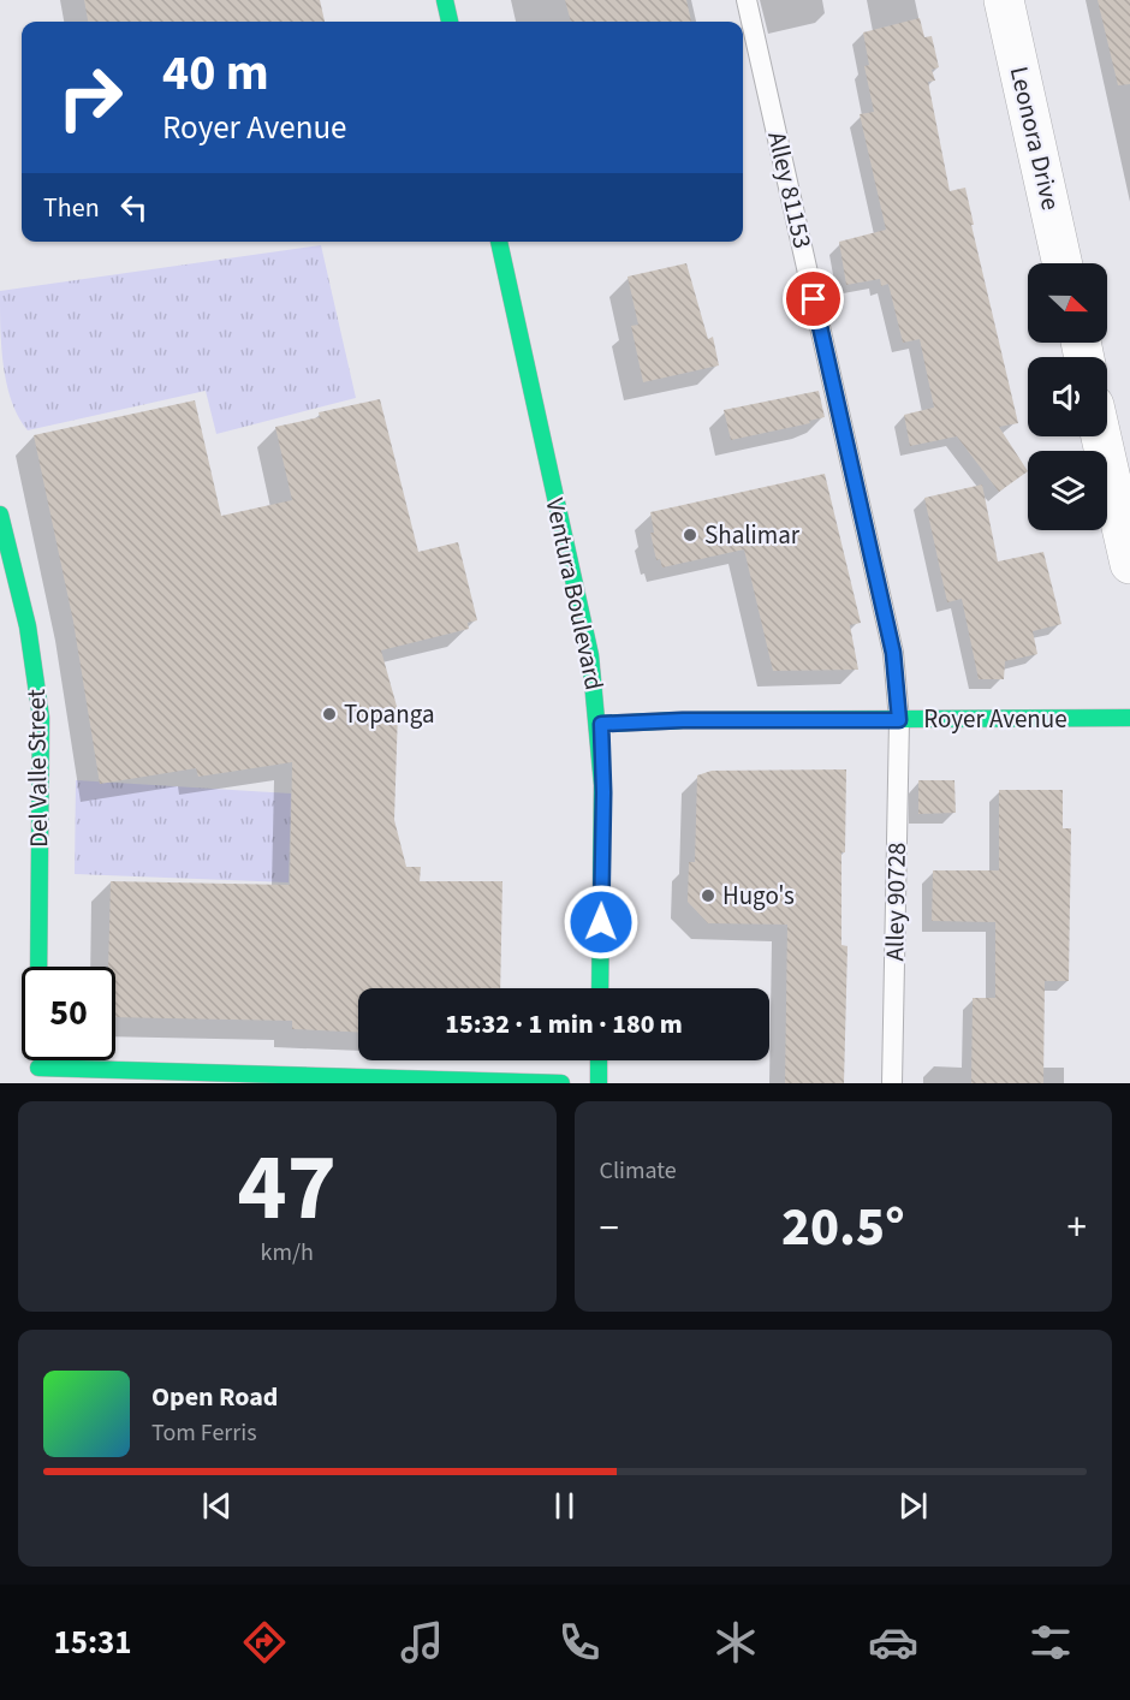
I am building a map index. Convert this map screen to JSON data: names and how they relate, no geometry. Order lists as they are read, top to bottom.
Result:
{
  "streets": {
    "street": [
      "Leonora Drive",
      "Ventura Boulevard",
      "Royer Avenue",
      "Del Valle Street"
    ],
    "lane": ["Alley 81153", "Alley 90728"]
  },
  "crossings": [
    ["Alley 81153", "Royer Avenue"],
    ["Alley 81153", "Alley 90728"],
    ["Ventura Boulevard", "Royer Avenue"],
    ["Royer Avenue", "Alley 90728"]
  ],
  "places": ["Shalimar", "Topanga", "Hugo's"],
  "north": "right",
  "page": {
    "turn": ["40 m", "Royer Avenue"],
    "then": "Then",
    "limit": "50",
    "trip": "15:32 · 1 min · 180 m",
    "tile": [
      ["47", "km/h"],
      "Climate"
    ],
    "heat": ["−", "20.5°", "+"],
    "song": ["Open Road", "Tom Ferris"],
    "tabs": "15:31"
  }
}
